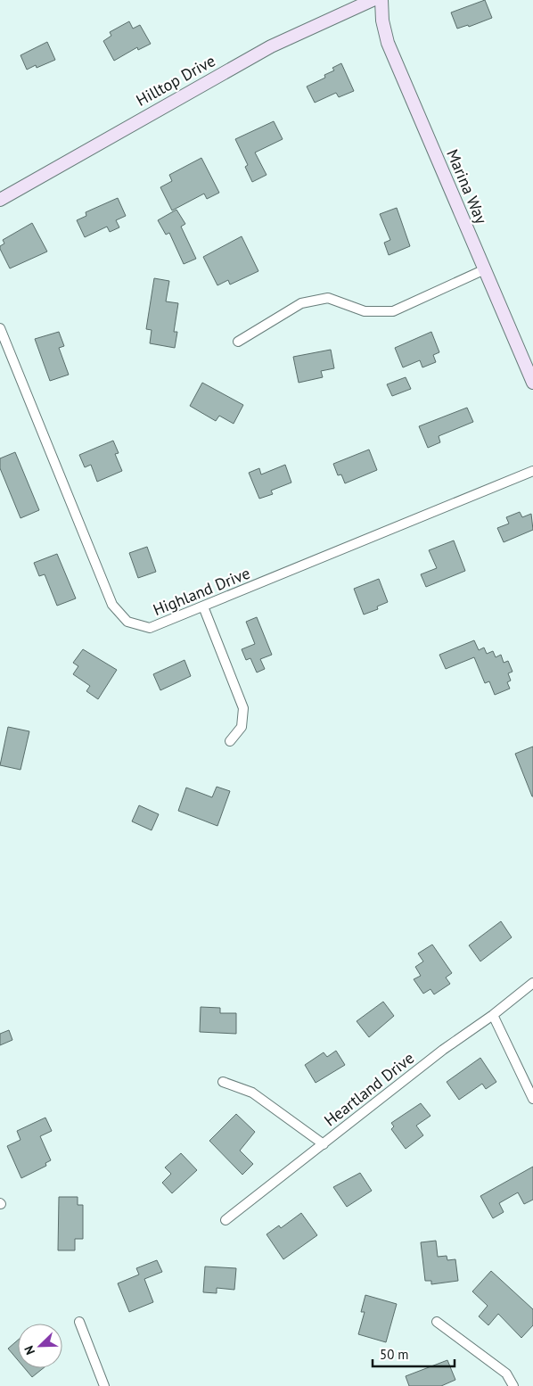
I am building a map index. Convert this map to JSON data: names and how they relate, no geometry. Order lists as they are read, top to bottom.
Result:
{
  "streets": {
    "street": [
      "Hilltop Drive",
      "Marina Way",
      "Highland Drive",
      "Heartland Drive"
    ]
  },
  "scale_bar": "50 m",
  "north": "bottom left"
}
